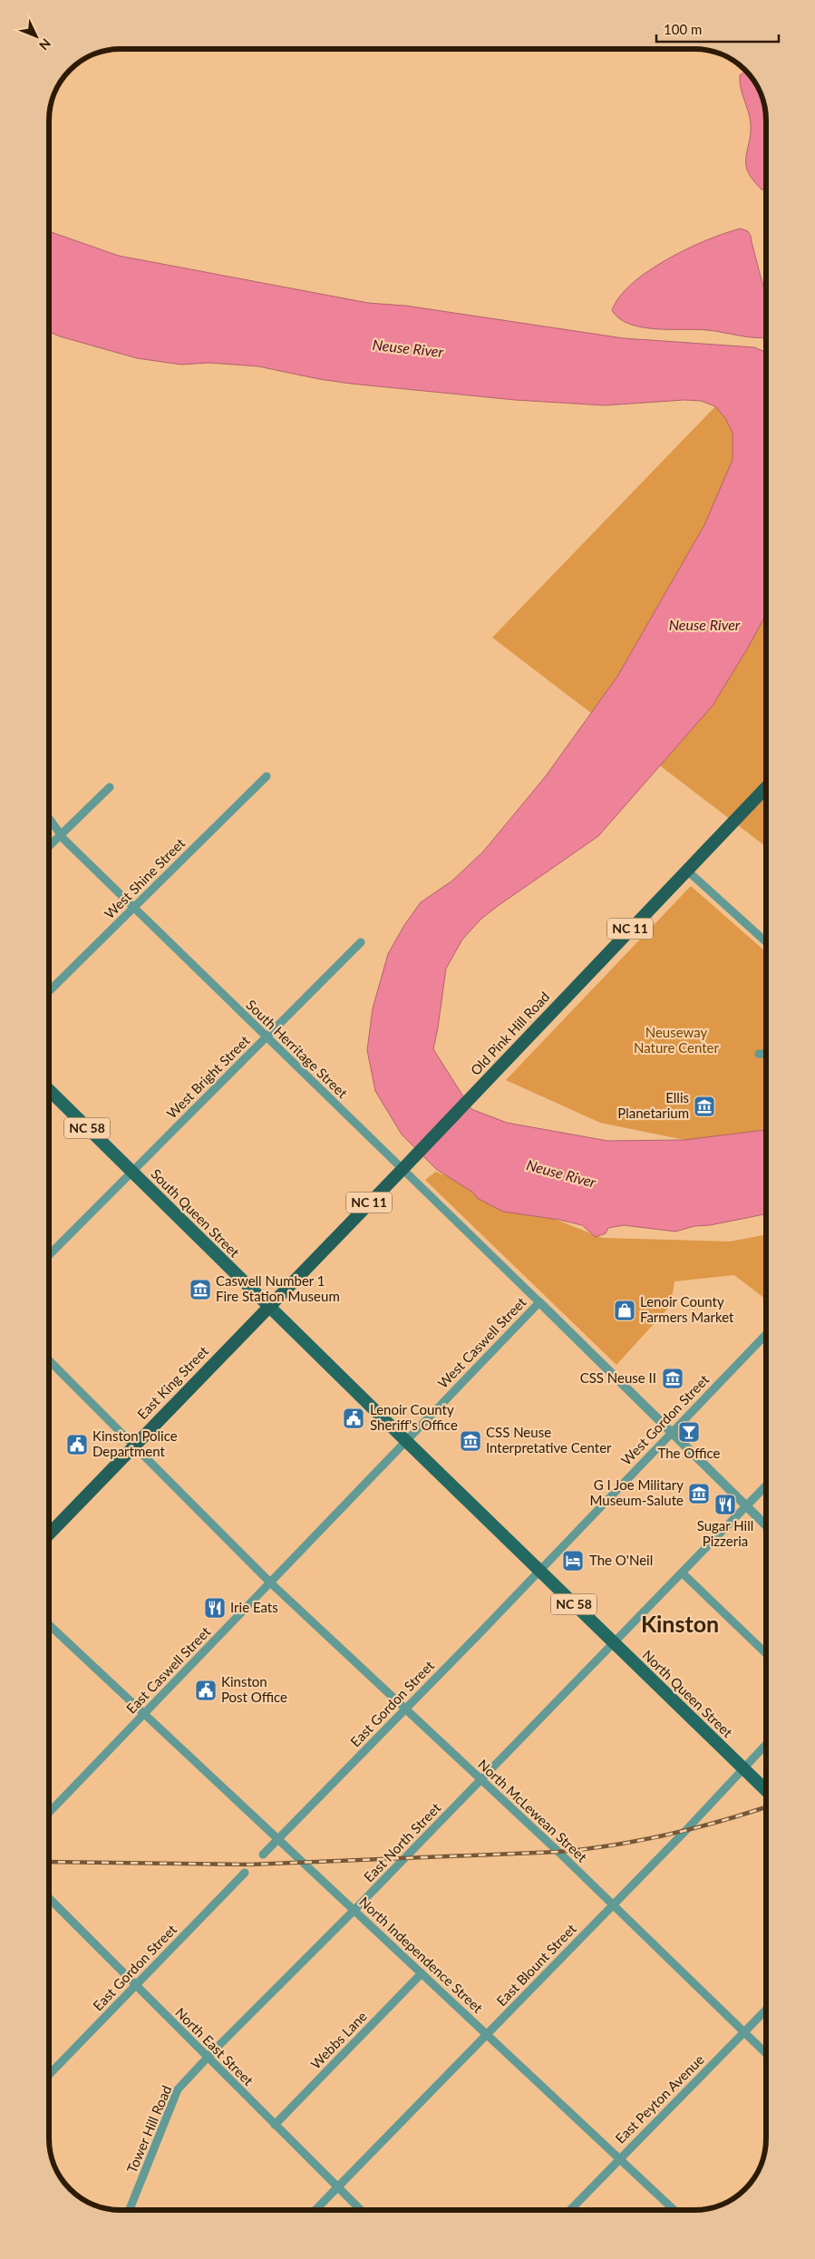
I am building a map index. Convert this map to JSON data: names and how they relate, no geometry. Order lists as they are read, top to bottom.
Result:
{
  "streets": {
    "highway": ["NC 11", "Old Pink Hill Road", "East King Street"],
    "main road": ["NC 58", "South Queen Street", "North Queen Street"],
    "street": [
      "West Shine Street",
      "South Herritage Street",
      "West Bright Street",
      "West Caswell Street",
      "West Gordon Street",
      "East Caswell Street",
      "East Gordon Street",
      "North McLewean Street",
      "East North Street",
      "North Independence Street",
      "East Blount Street",
      "Webbs Lane",
      "North East Street",
      "East Peyton Avenue",
      "Tower Hill Road"
    ]
  },
  "crossings": [
    ["West Shine Street", "South Herritage Street"],
    ["Old Pink Hill Road", "South Herritage Street"],
    ["Old Pink Hill Road", "South Queen Street"],
    ["Old Pink Hill Road", "East King Street"],
    ["South Herritage Street", "West Bright Street"],
    ["South Herritage Street", "West Caswell Street"],
    ["West Bright Street", "South Queen Street"],
    ["South Queen Street", "West Caswell Street"],
    ["South Queen Street", "East King Street"],
    ["South Queen Street", "East Caswell Street"],
    ["South Queen Street", "North Queen Street"],
    ["West Caswell Street", "East Caswell Street"],
    ["West Caswell Street", "North Queen Street"],
    ["East King Street", "North McLewean Street"],
    ["West Gordon Street", "North Queen Street"],
    ["West Gordon Street", "East Gordon Street"],
    ["East Caswell Street", "North Queen Street"],
    ["East Caswell Street", "North McLewean Street"],
    ["East Caswell Street", "North Independence Street"],
    ["North Queen Street", "East Gordon Street"],
    ["North Queen Street", "East North Street"],
    ["North Queen Street", "East Blount Street"],
    ["East Gordon Street", "North McLewean Street"],
    ["East Gordon Street", "North Independence Street"],
    ["East Gordon Street", "North East Street"],
    ["North McLewean Street", "East North Street"],
    ["North McLewean Street", "East Blount Street"],
    ["North McLewean Street", "East Peyton Avenue"],
    ["East North Street", "North Independence Street"],
    ["East North Street", "North East Street"],
    ["East North Street", "Tower Hill Road"],
    ["North Independence Street", "East Blount Street"],
    ["North Independence Street", "Webbs Lane"],
    ["North Independence Street", "East Peyton Avenue"],
    ["East Blount Street", "North East Street"],
    ["Webbs Lane", "North East Street"],
    ["North East Street", "Tower Hill Road"]
  ],
  "districts": ["Kinston"],
  "water": ["Neuse River"],
  "parks": ["Neuseway Nature Center"],
  "places": {
    "museum": [
      "Ellis Planetarium",
      "Caswell Number 1 Fire Station Museum",
      "CSS Neuse II",
      "CSS Neuse Interpretative Center",
      "G I Joe Military Museum-Salute"
    ],
    "shop": ["Lenoir County Farmers Market"],
    "public building": ["Lenoir County Sheriff's Office", "Kinston Police Department", "Kinston Post Office"],
    "bar": ["The Office"],
    "restaurant": ["Sugar Hill Pizzeria", "Irie Eats"],
    "hotel": ["The O'Neil"]
  },
  "scale_bar": "100 m",
  "north": "bottom right"
}
